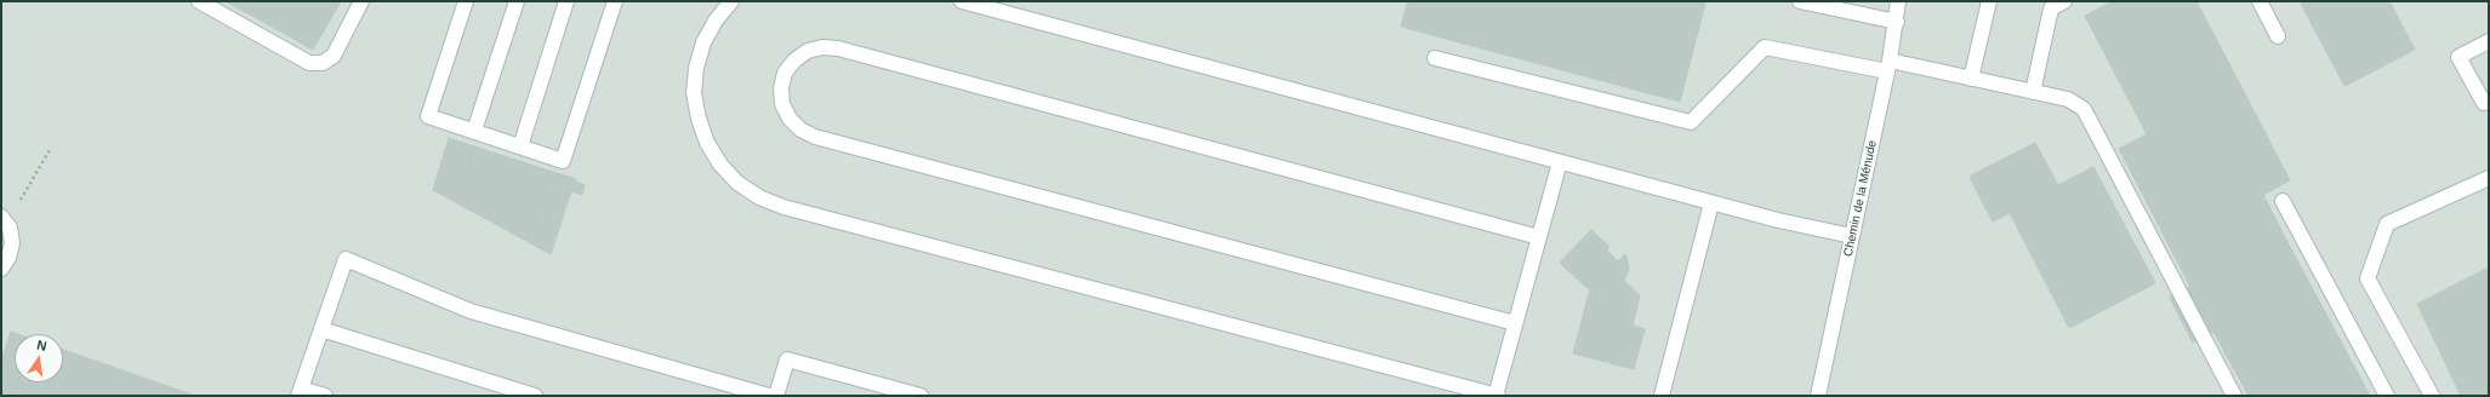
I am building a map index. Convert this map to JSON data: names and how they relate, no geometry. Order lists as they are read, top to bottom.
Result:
{
  "streets": {
    "street": ["Chemin de la Ménude"]
  },
  "north": "top"
}
